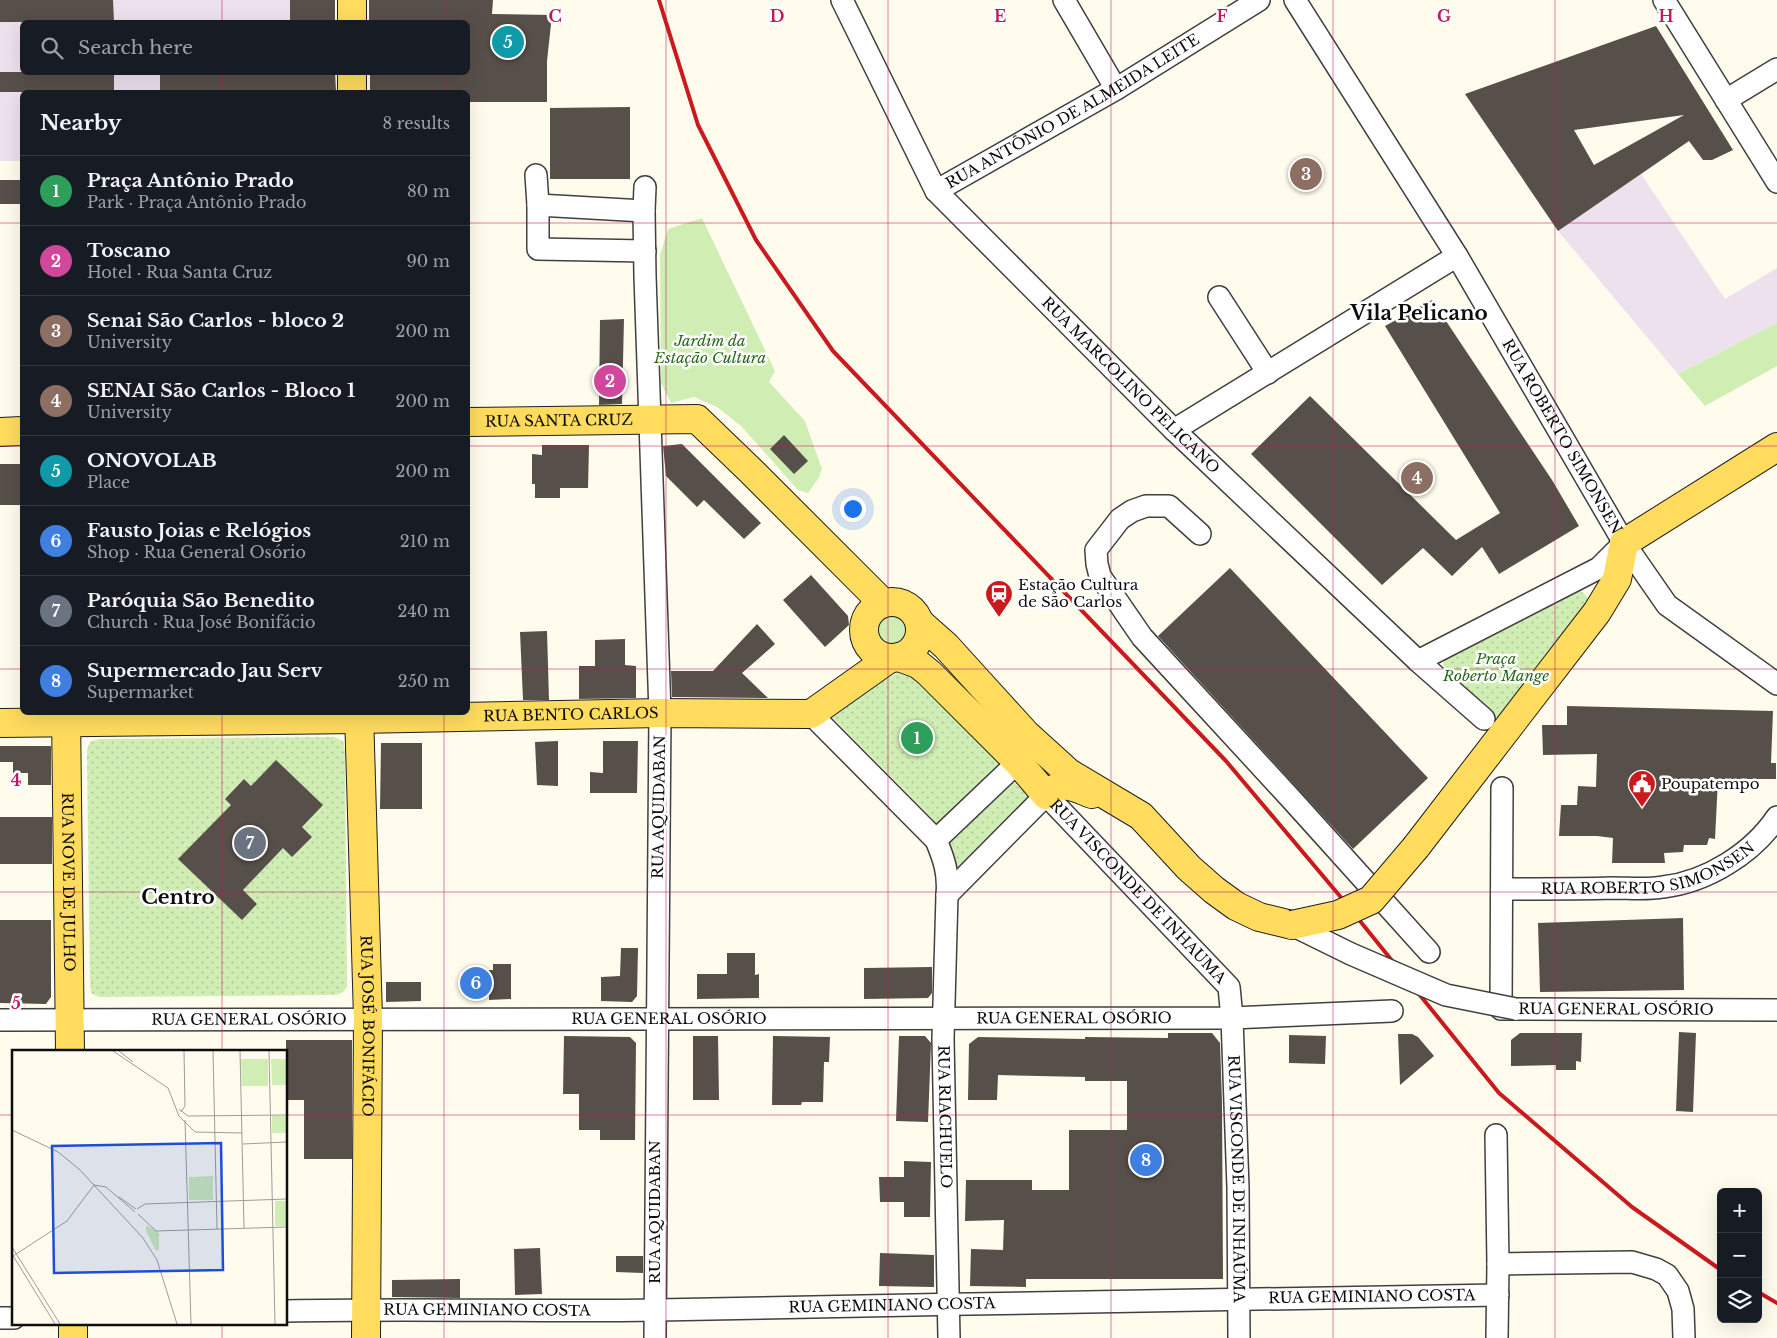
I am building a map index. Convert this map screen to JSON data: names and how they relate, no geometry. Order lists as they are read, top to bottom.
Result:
{
  "streets": {
    "main road": [
      "RUA SANTA CRUZ",
      "RUA BENTO CARLOS",
      "RUA NOVE DE JULHO",
      "RUA JOSÉ BONIFÁCIO"
    ],
    "street": [
      "RUA ANTÔNIO DE ALMEIDA LEITE",
      "RUA MARCOLINO PELICANO",
      "RUA ROBERTO SIMONSEN",
      "RUA AQUIDABAN",
      "RUA VISCONDE DE INHAUMA",
      "RUA GENERAL OSÓRIO",
      "RUA RIACHUELO",
      "RUA VISCONDE DE INHAÚMA",
      "RUA GEMINIANO COSTA"
    ]
  },
  "crossings": [
    ["RUA ANTÔNIO DE ALMEIDA LEITE", "RUA MARCOLINO PELICANO"],
    ["RUA SANTA CRUZ", "RUA AQUIDABAN"],
    ["RUA BENTO CARLOS", "RUA AQUIDABAN"],
    ["RUA BENTO CARLOS", "RUA NOVE DE JULHO"],
    ["RUA BENTO CARLOS", "RUA JOSÉ BONIFÁCIO"],
    ["RUA AQUIDABAN", "RUA GENERAL OSÓRIO"],
    ["RUA AQUIDABAN", "RUA GEMINIANO COSTA"],
    ["RUA NOVE DE JULHO", "RUA GENERAL OSÓRIO"],
    ["RUA VISCONDE DE INHAUMA", "RUA GENERAL OSÓRIO"],
    ["RUA VISCONDE DE INHAUMA", "RUA VISCONDE DE INHAÚMA"],
    ["RUA GENERAL OSÓRIO", "RUA JOSÉ BONIFÁCIO"],
    ["RUA GENERAL OSÓRIO", "RUA RIACHUELO"],
    ["RUA GENERAL OSÓRIO", "RUA VISCONDE DE INHAÚMA"],
    ["RUA JOSÉ BONIFÁCIO", "RUA GEMINIANO COSTA"],
    ["RUA RIACHUELO", "RUA GEMINIANO COSTA"],
    ["RUA VISCONDE DE INHAÚMA", "RUA GEMINIANO COSTA"]
  ],
  "districts": ["Vila Pelicano", "Centro"],
  "parks": ["Jardim da Estação Cultura", "Praça Roberto Mange"],
  "places": {
    "station": ["Estação Cultura de São Carlos"],
    "public building": ["Poupatempo"]
  },
  "page": {
    "search": "Search here",
    "pins": [
      "5",
      "3",
      "2",
      "4",
      "1",
      "7",
      "6",
      "8"
    ],
    "heading": ["Nearby", "8 results"],
    "list": [
      {
        "mark": "1",
        "name": "Praça Antônio Prado",
        "note": "Park · Praça Antônio Prado",
        "value": "80 m"
      },
      {
        "mark": "2",
        "name": "Toscano",
        "note": "Hotel · Rua Santa Cruz",
        "value": "90 m"
      },
      {
        "mark": "3",
        "name": "Senai São Carlos - bloco 2",
        "note": "University",
        "value": "200 m"
      },
      {
        "mark": "4",
        "name": "SENAI São Carlos - Bloco 1",
        "note": "University",
        "value": "200 m"
      },
      {
        "mark": "5",
        "name": "ONOVOLAB",
        "note": "Place",
        "value": "200 m"
      },
      {
        "mark": "6",
        "name": "Fausto Joias e Relógios",
        "note": "Shop · Rua General Osório",
        "value": "210 m"
      },
      {
        "mark": "7",
        "name": "Paróquia São Benedito",
        "note": "Church · Rua José Bonifácio",
        "value": "240 m"
      },
      {
        "mark": "8",
        "name": "Supermercado Jau Serv",
        "note": "Supermarket",
        "value": "250 m"
      }
    ],
    "map_buttons": ["+", "−"]
  },
  "grid": {
    "columns": [
      "C",
      "D",
      "E",
      "F",
      "G",
      "H"
    ],
    "rows": ["4", "5"]
  }
}
